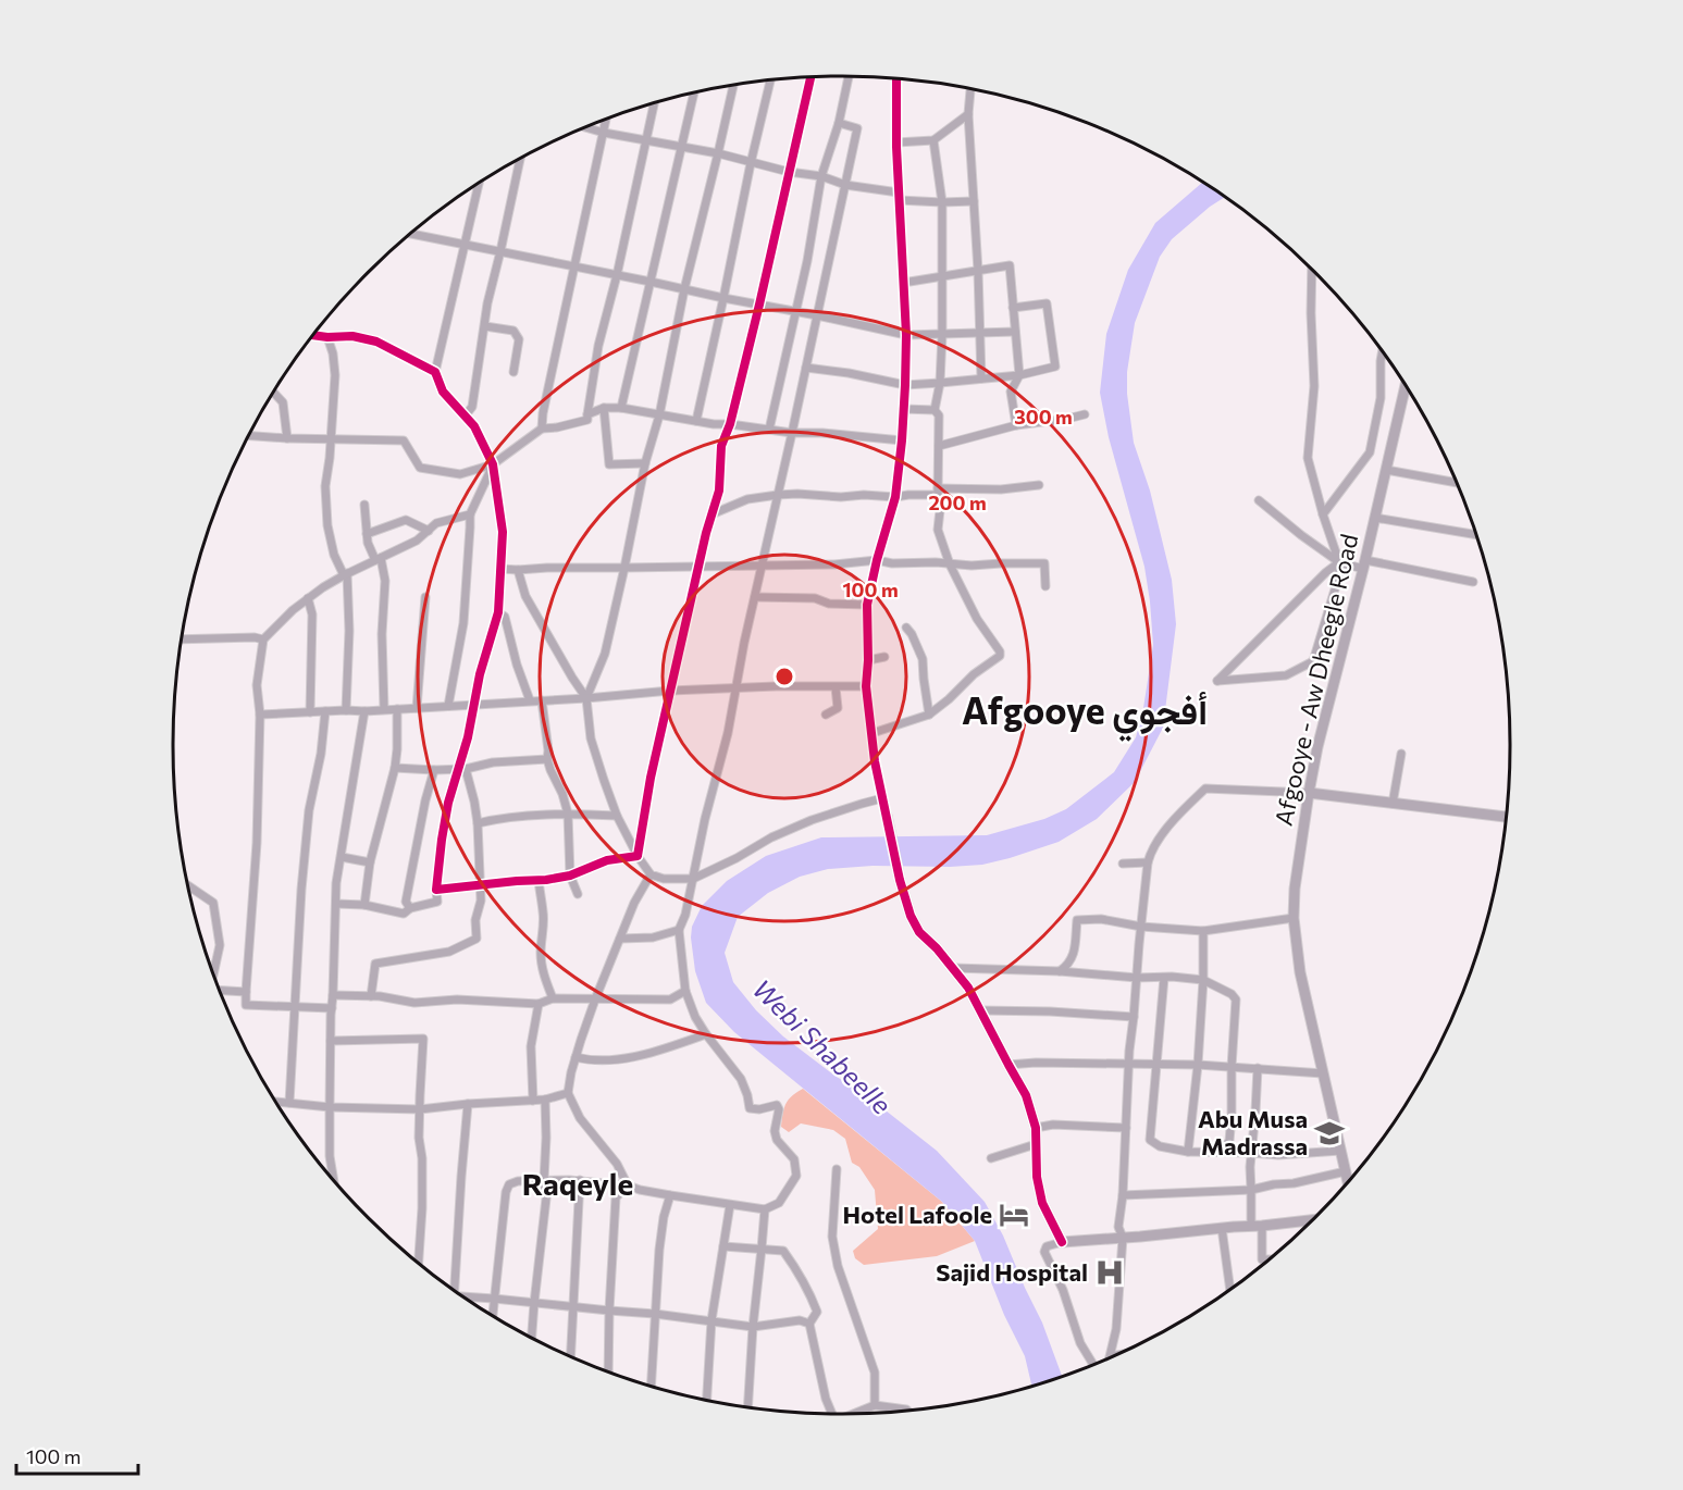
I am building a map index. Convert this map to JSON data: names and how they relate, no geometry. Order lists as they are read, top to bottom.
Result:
{
  "streets": {
    "main road": ["Afgooye - Aw Dheegle Road"]
  },
  "districts": ["Afgooye أفجوي", "Raqeyle"],
  "water": ["Webi Shabeelle"],
  "places": {
    "school or university": ["Abu Musa Madrassa"],
    "hotel": ["Hotel Lafoole"],
    "hospital": ["Sajid Hospital"]
  },
  "scale_bar": "100 m",
  "rings": ["300 m", "200 m", "100 m"]
}
